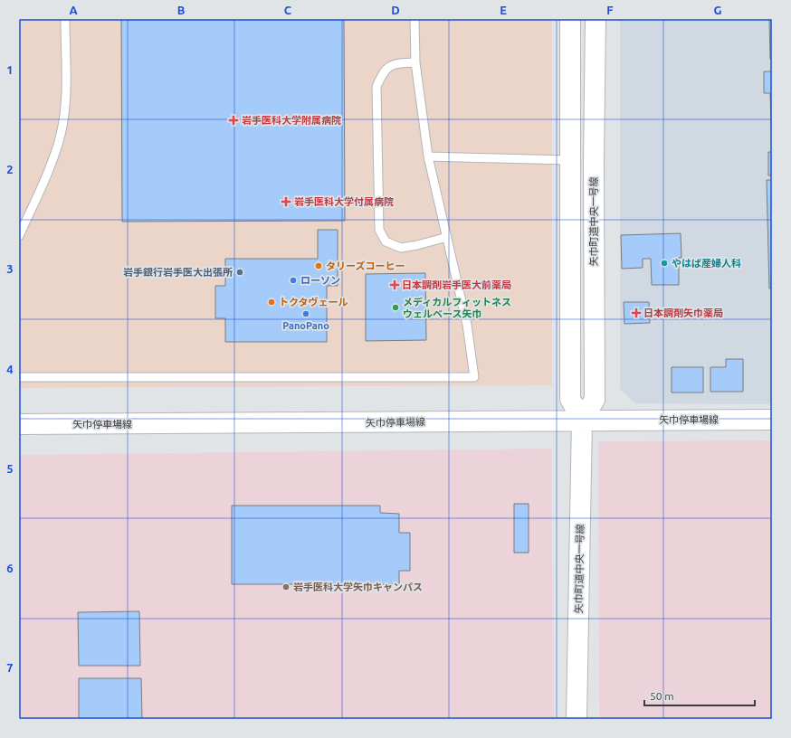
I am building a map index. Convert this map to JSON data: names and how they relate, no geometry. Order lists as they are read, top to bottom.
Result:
{
  "streets": {
    "street": ["矢巾町道中央一号線", "矢巾停車場線"]
  },
  "crossings": [
    ["矢巾町道中央一号線", "矢巾停車場線"]
  ],
  "places": {
    "health": [
      "岩手医科大学附属病院",
      "岩手医科大学付属病院",
      "日本調剤岩手医大前薬局",
      "日本調剤矢巾薬局"
    ],
    "other": [
      "やはば産婦人科",
      "タリーズコーヒー",
      "岩手銀行岩手医大出張所",
      "ローソン",
      "トクタヴェール",
      "メディカルフィットネス ウェルベース矢巾",
      "PanoPano",
      "岩手医科大学矢巾キャンパス"
    ]
  },
  "scale_bar": "50 m",
  "grid": {
    "columns": [
      "A",
      "B",
      "C",
      "D",
      "E",
      "F",
      "G"
    ],
    "rows": [
      "1",
      "2",
      "3",
      "4",
      "5",
      "6",
      "7"
    ]
  }
}
